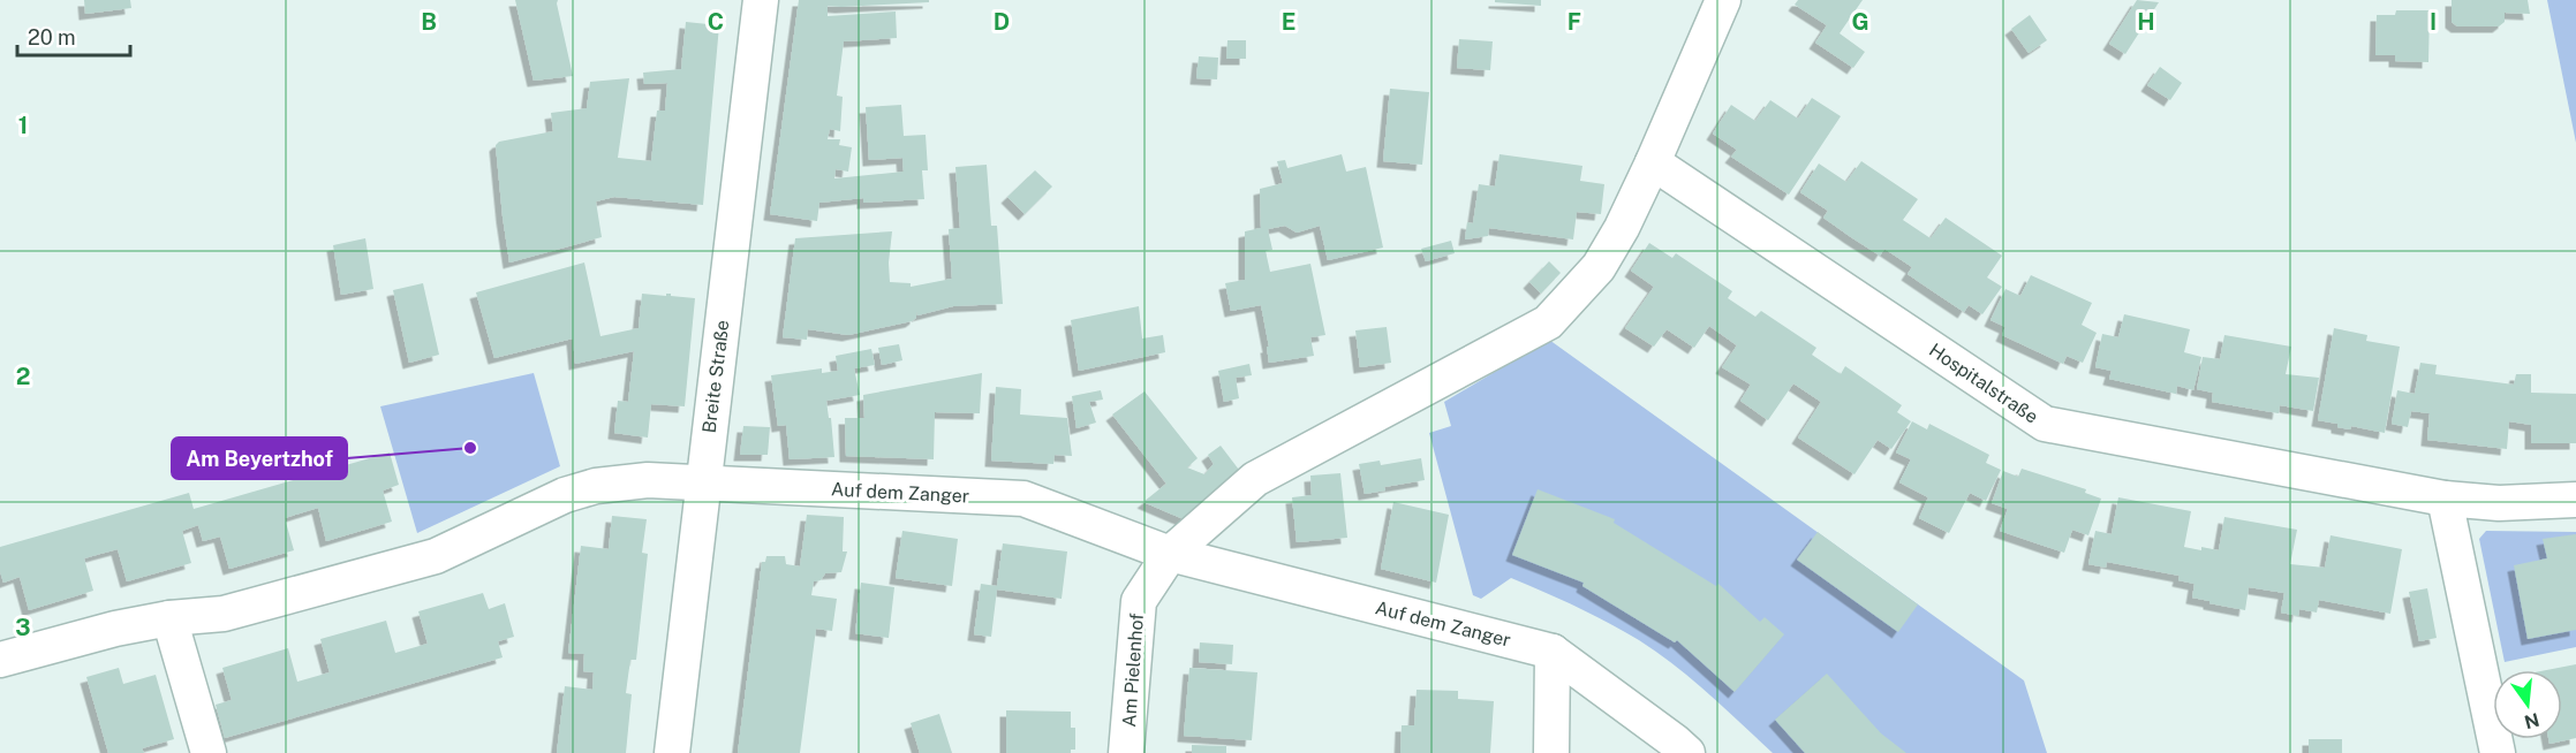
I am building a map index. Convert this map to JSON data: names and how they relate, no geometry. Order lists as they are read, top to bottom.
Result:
{
  "streets": {
    "street": [
      "Breite Straße",
      "Hospitalstraße",
      "Auf dem Zanger",
      "Am Pielenhof"
    ]
  },
  "crossings": [
    ["Breite Straße", "Auf dem Zanger"],
    ["Auf dem Zanger", "Am Pielenhof"]
  ],
  "places": ["Am Beyertzhof"],
  "scale_bar": "20 m",
  "north": "bottom",
  "grid": {
    "columns": [
      "B",
      "C",
      "D",
      "E",
      "F",
      "G",
      "H",
      "I"
    ],
    "rows": ["1", "2", "3"]
  }
}
